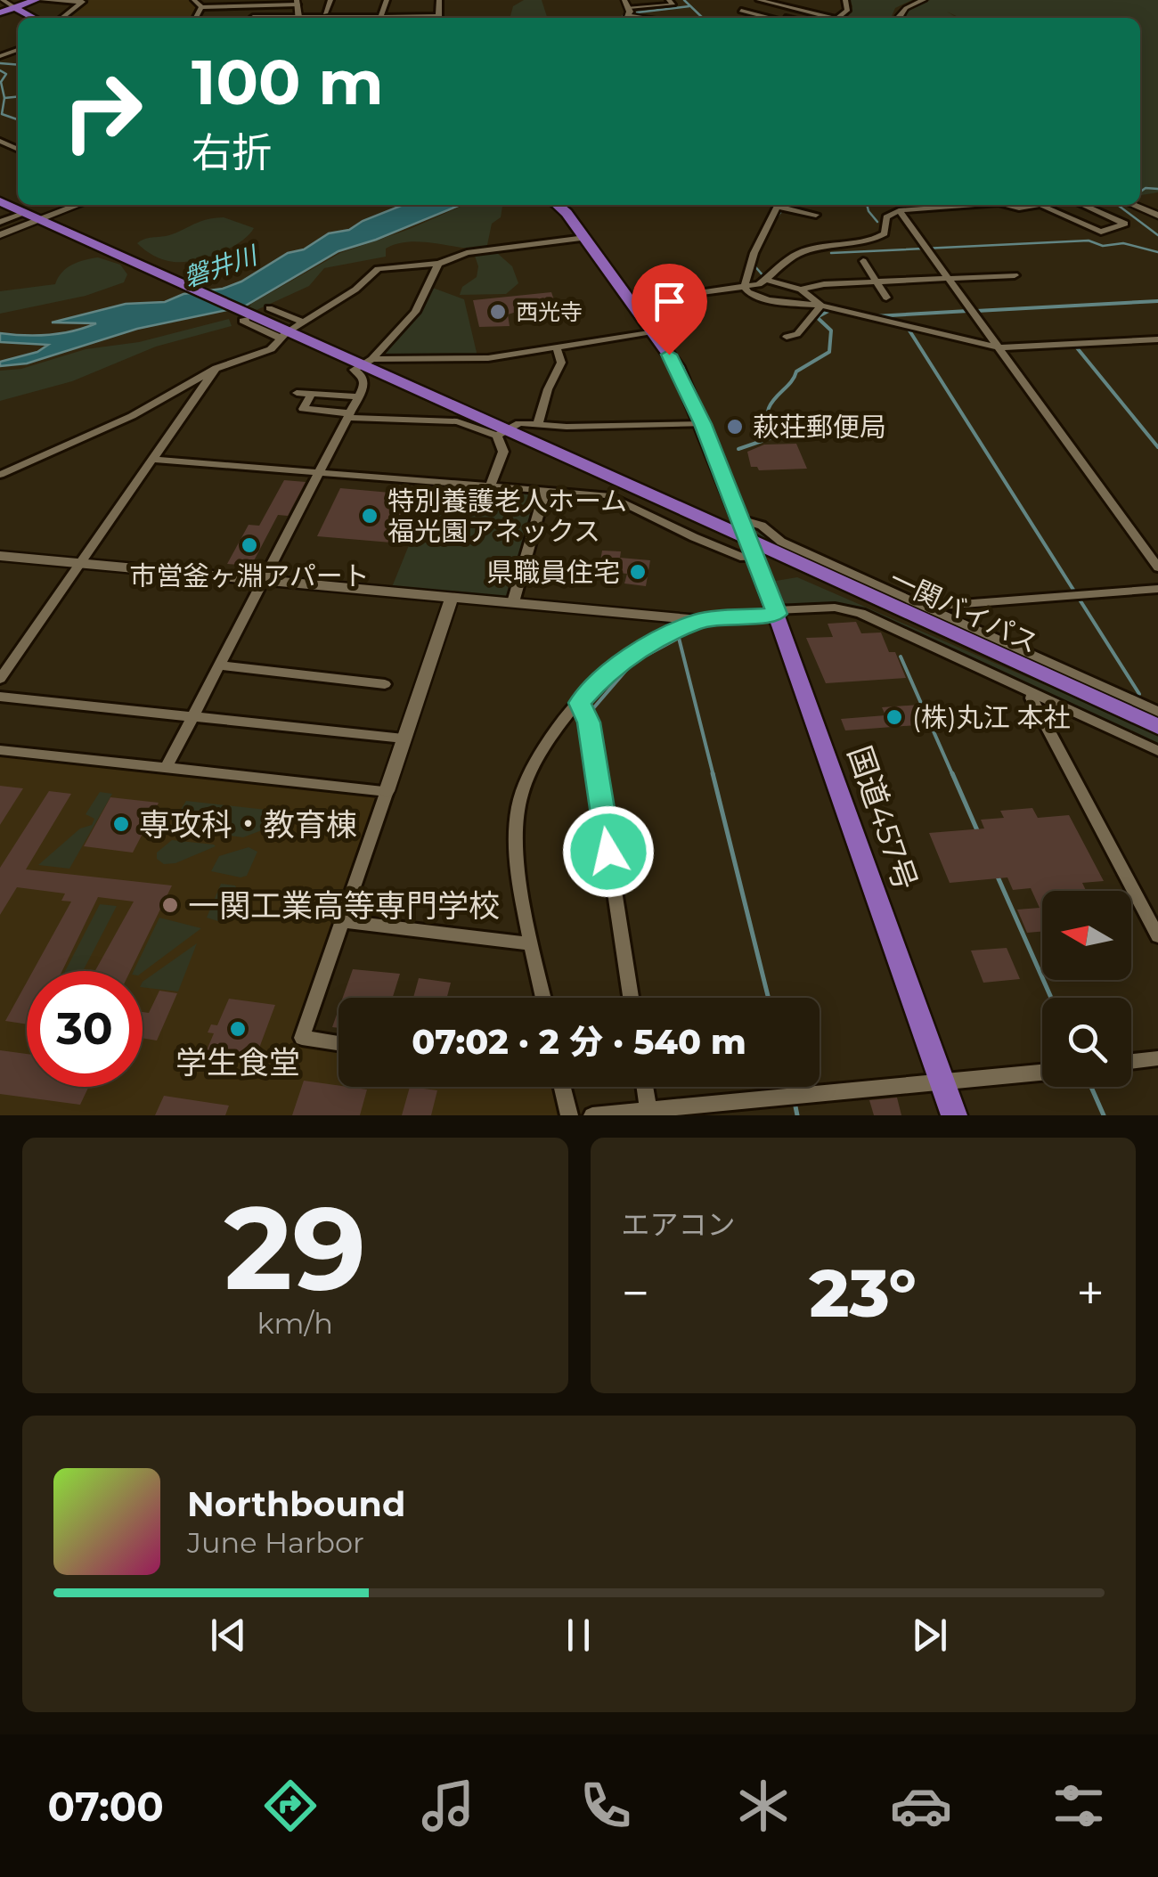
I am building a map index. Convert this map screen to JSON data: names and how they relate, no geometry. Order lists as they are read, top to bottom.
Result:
{
  "streets": {
    "highway": ["一関バイパス", "国道457号"]
  },
  "crossings": [
    ["一関バイパス", "国道457号"]
  ],
  "water": ["磐井川"],
  "places": [
    "西光寺",
    "萩荘郵便局",
    "特別養護老人ホーム 福光園アネックス",
    "市営釜ヶ淵アパート",
    "県職員住宅",
    "(株)丸江 本社",
    "専攻科・教育棟",
    "一関工業高等専門学校",
    "学生食堂"
  ],
  "north": "left",
  "page": {
    "turn": ["100 m", "右折"],
    "limit": "30",
    "trip": "07:02 · 2 分 · 540 m",
    "tile": [
      ["29", "km/h"],
      "エアコン"
    ],
    "heat": ["−", "23°", "+"],
    "song": ["Northbound", "June Harbor"],
    "tabs": "07:00"
  }
}
